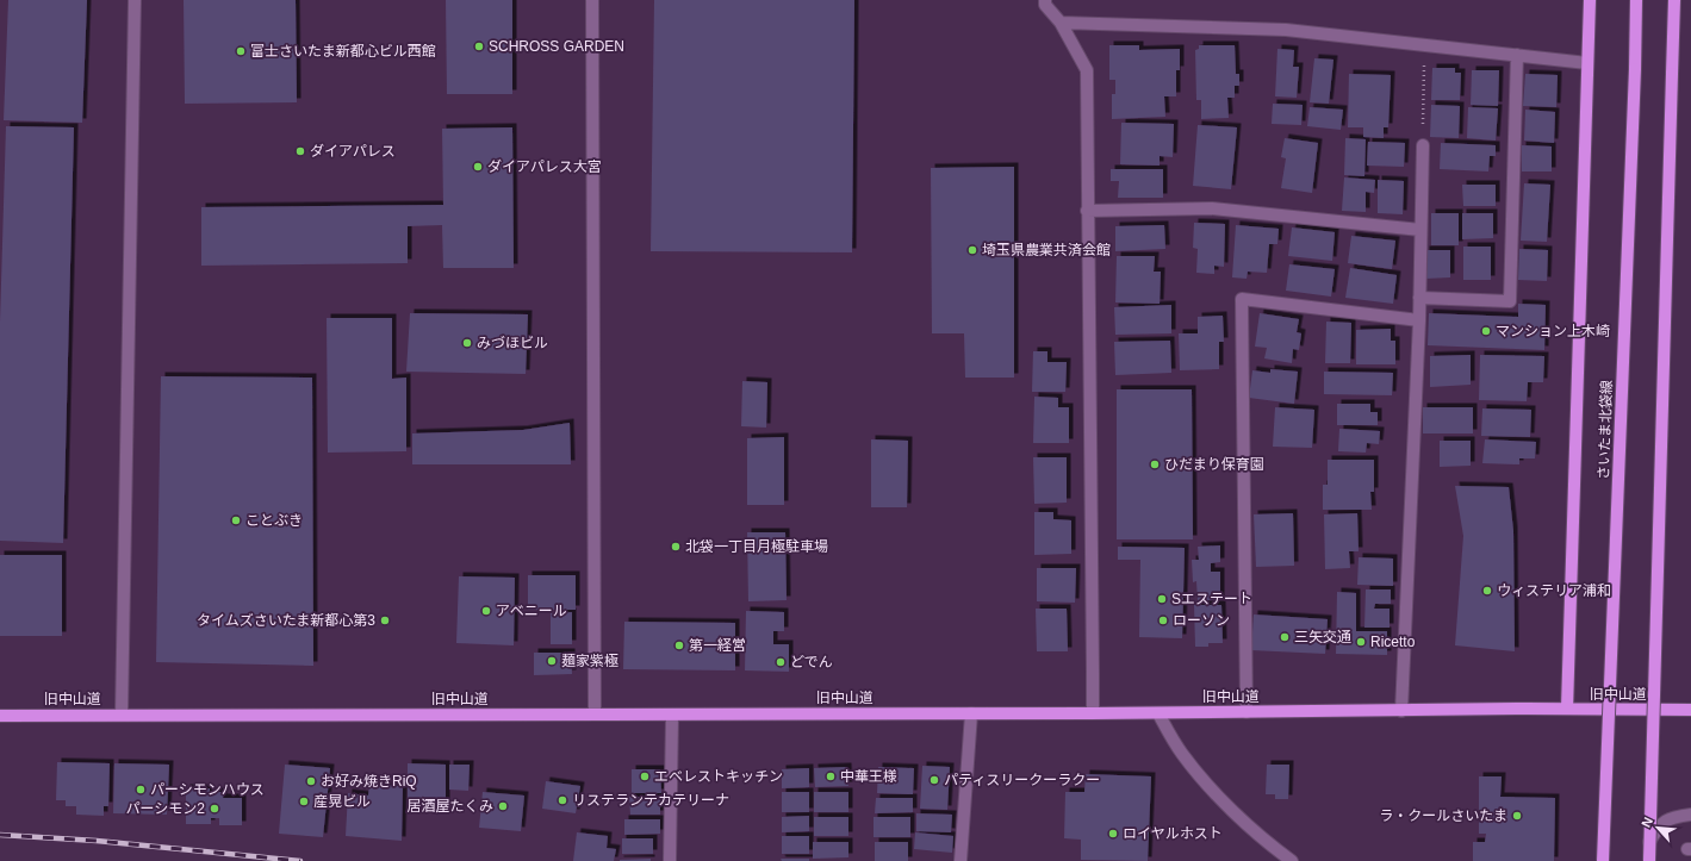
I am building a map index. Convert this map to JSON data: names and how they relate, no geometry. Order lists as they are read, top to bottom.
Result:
{
  "streets": {
    "main road": ["さいたま北袋線", "旧中山道"]
  },
  "crossings": [
    ["さいたま北袋線", "旧中山道"]
  ],
  "places": [
    "SCHROSS GARDEN",
    "富士さいたま新都心ビル西館",
    "ダイアパレス",
    "ダイアパレス大宮",
    "埼玉県農業共済会館",
    "マンション上木崎",
    "みづほビル",
    "ひだまり保育園",
    "ことぶき",
    "北袋一丁目月極駐車場",
    "ウィステリア浦和",
    "Sエステート",
    "アベニール",
    "タイムズさいたま新都心第3",
    "ローソン",
    "三矢交通",
    "Ricetto",
    "第一経営",
    "麺家紫極",
    "どでん",
    "エベレストキッチン",
    "中華王様",
    "パティスリークーラクー",
    "お好み焼きRiQ",
    "パーシモンハウス",
    "リステランテカテリーナ",
    "産晃ビル",
    "居酒屋たくみ",
    "パーシモン2",
    "ラ・クールさいたま",
    "ロイヤルホスト"
  ],
  "north": "top left"
}
